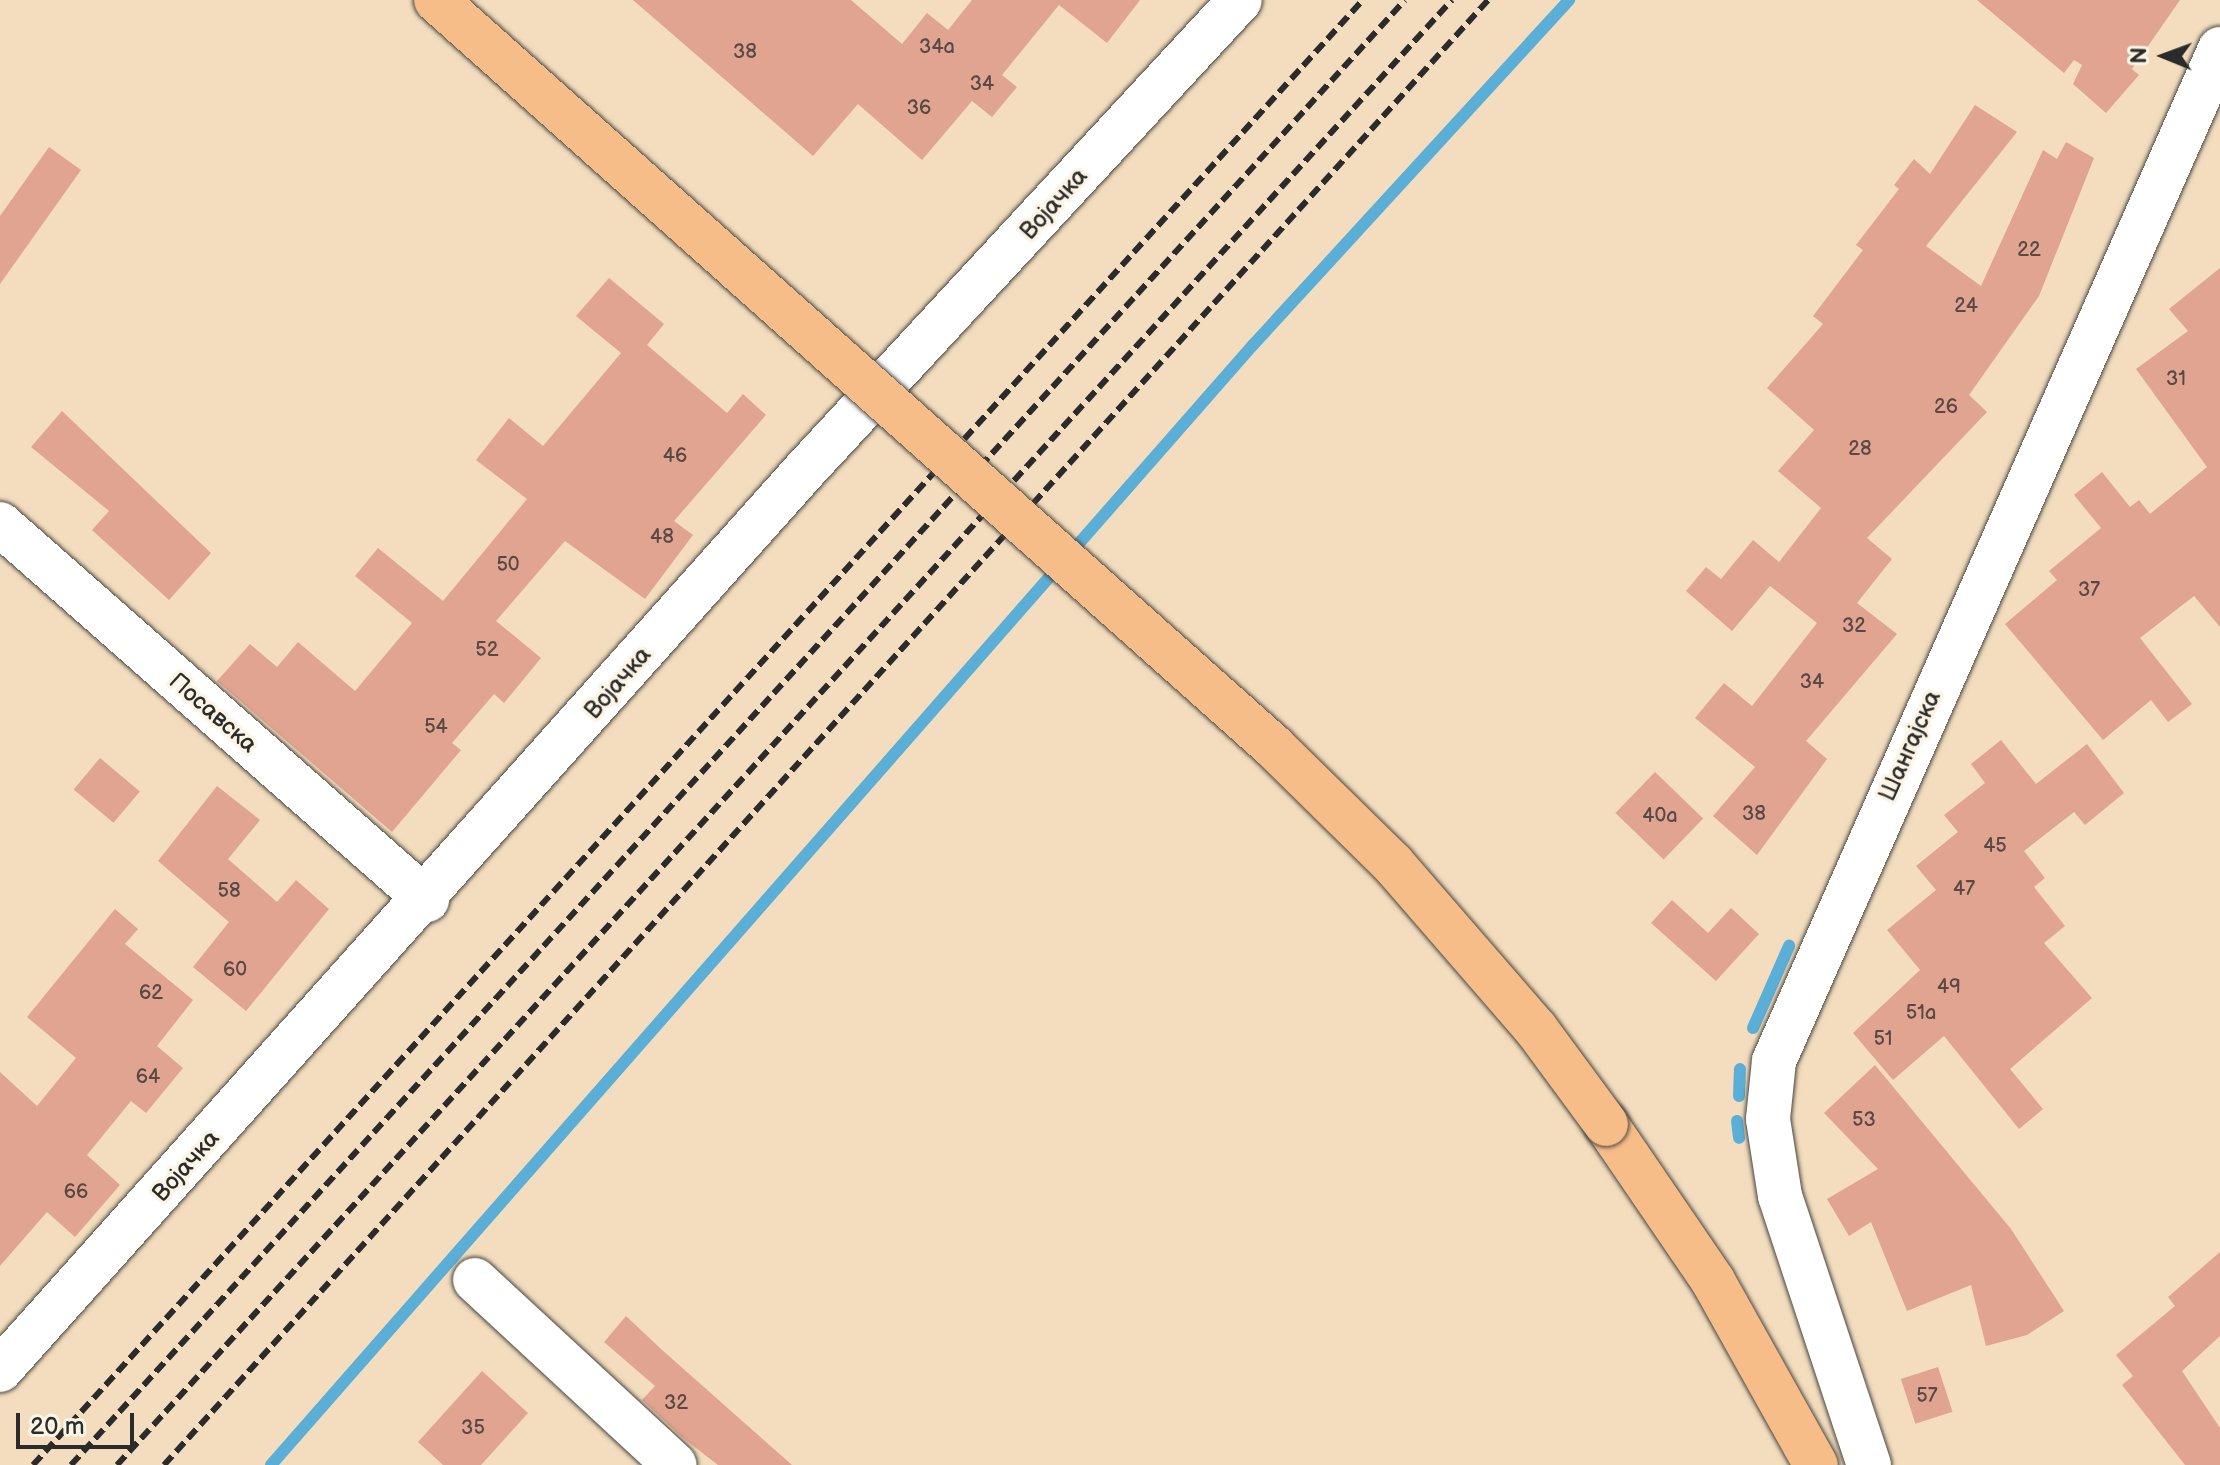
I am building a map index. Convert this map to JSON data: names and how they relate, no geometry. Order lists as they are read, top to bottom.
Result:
{
  "streets": {
    "street": ["Војачка", "Посавска", "Шангајска"]
  },
  "crossings": [
    ["Војачка", "Посавска"]
  ],
  "house_numbers": [
    "34a",
    "38",
    "34",
    "36",
    "22",
    "24",
    "31",
    "26",
    "28",
    "46",
    "48",
    "50",
    "37",
    "32",
    "52",
    "34",
    "54",
    "38",
    "40a",
    "45",
    "47",
    "58",
    "60",
    "49",
    "62",
    "51a",
    "51",
    "64",
    "53",
    "66",
    "57",
    "32",
    "35"
  ],
  "scale_bar": "20 m",
  "north": "left"
}
